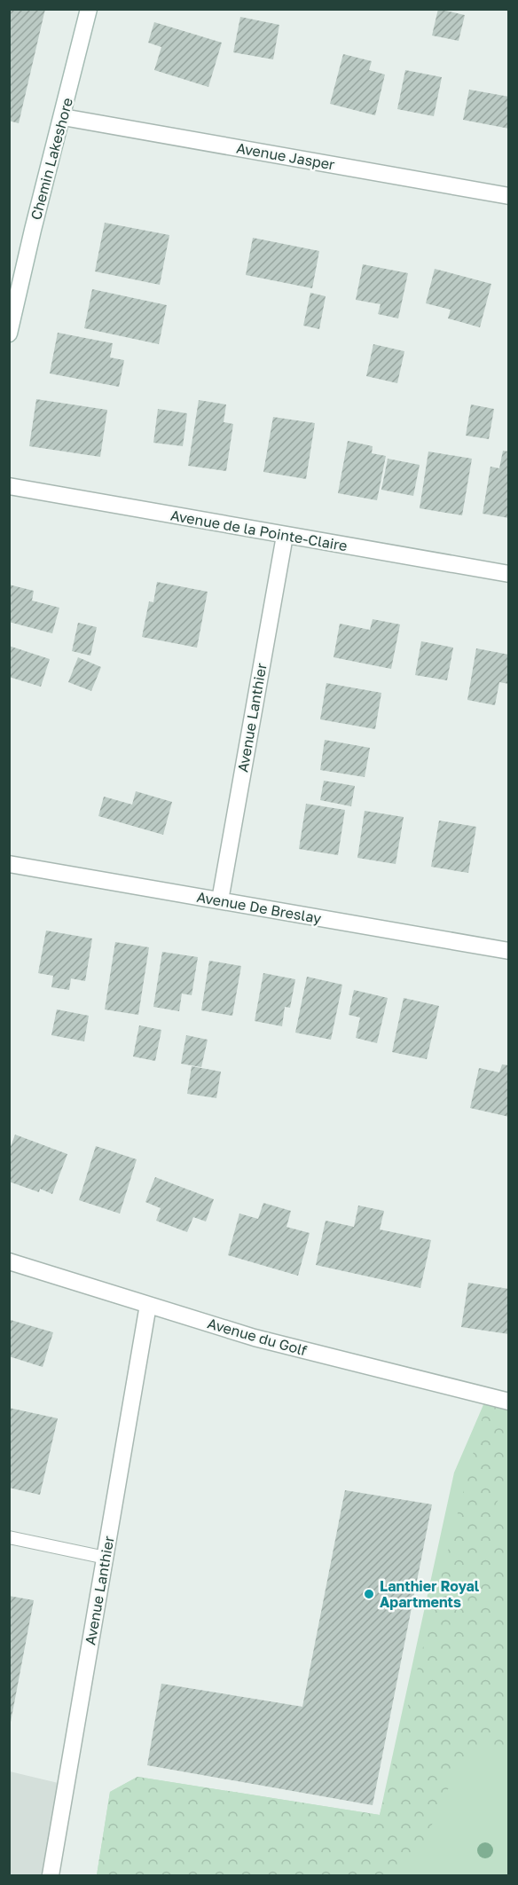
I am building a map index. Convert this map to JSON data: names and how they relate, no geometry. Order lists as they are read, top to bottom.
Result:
{
  "streets": {
    "street": [
      "Avenue Jasper",
      "Chemin Lakeshore",
      "Avenue de la Pointe-Claire",
      "Avenue Lanthier",
      "Avenue De Breslay",
      "Avenue du Golf"
    ]
  },
  "crossings": [
    ["Avenue Jasper", "Chemin Lakeshore"],
    ["Avenue de la Pointe-Claire", "Avenue Lanthier"],
    ["Avenue Lanthier", "Avenue De Breslay"],
    ["Avenue Lanthier", "Avenue du Golf"]
  ],
  "places": ["Lanthier Royal Apartments"]
}
